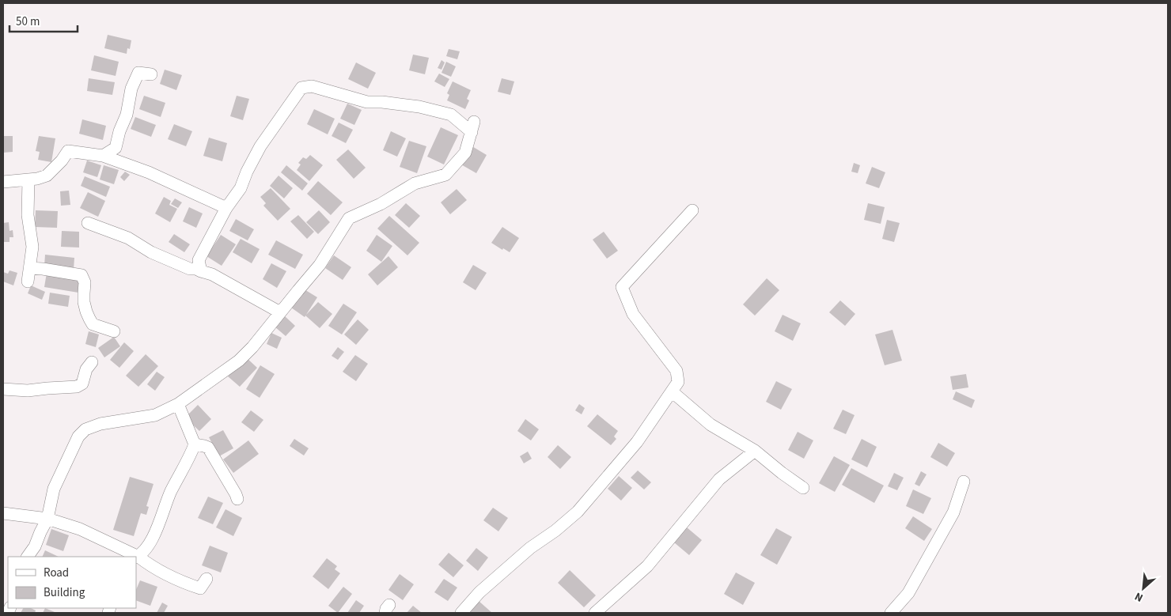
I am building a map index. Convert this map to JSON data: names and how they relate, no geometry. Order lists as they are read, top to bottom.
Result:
{
  "legend": ["Road", "Building"],
  "scale_bar": "50 m",
  "north": "bottom left"
}
